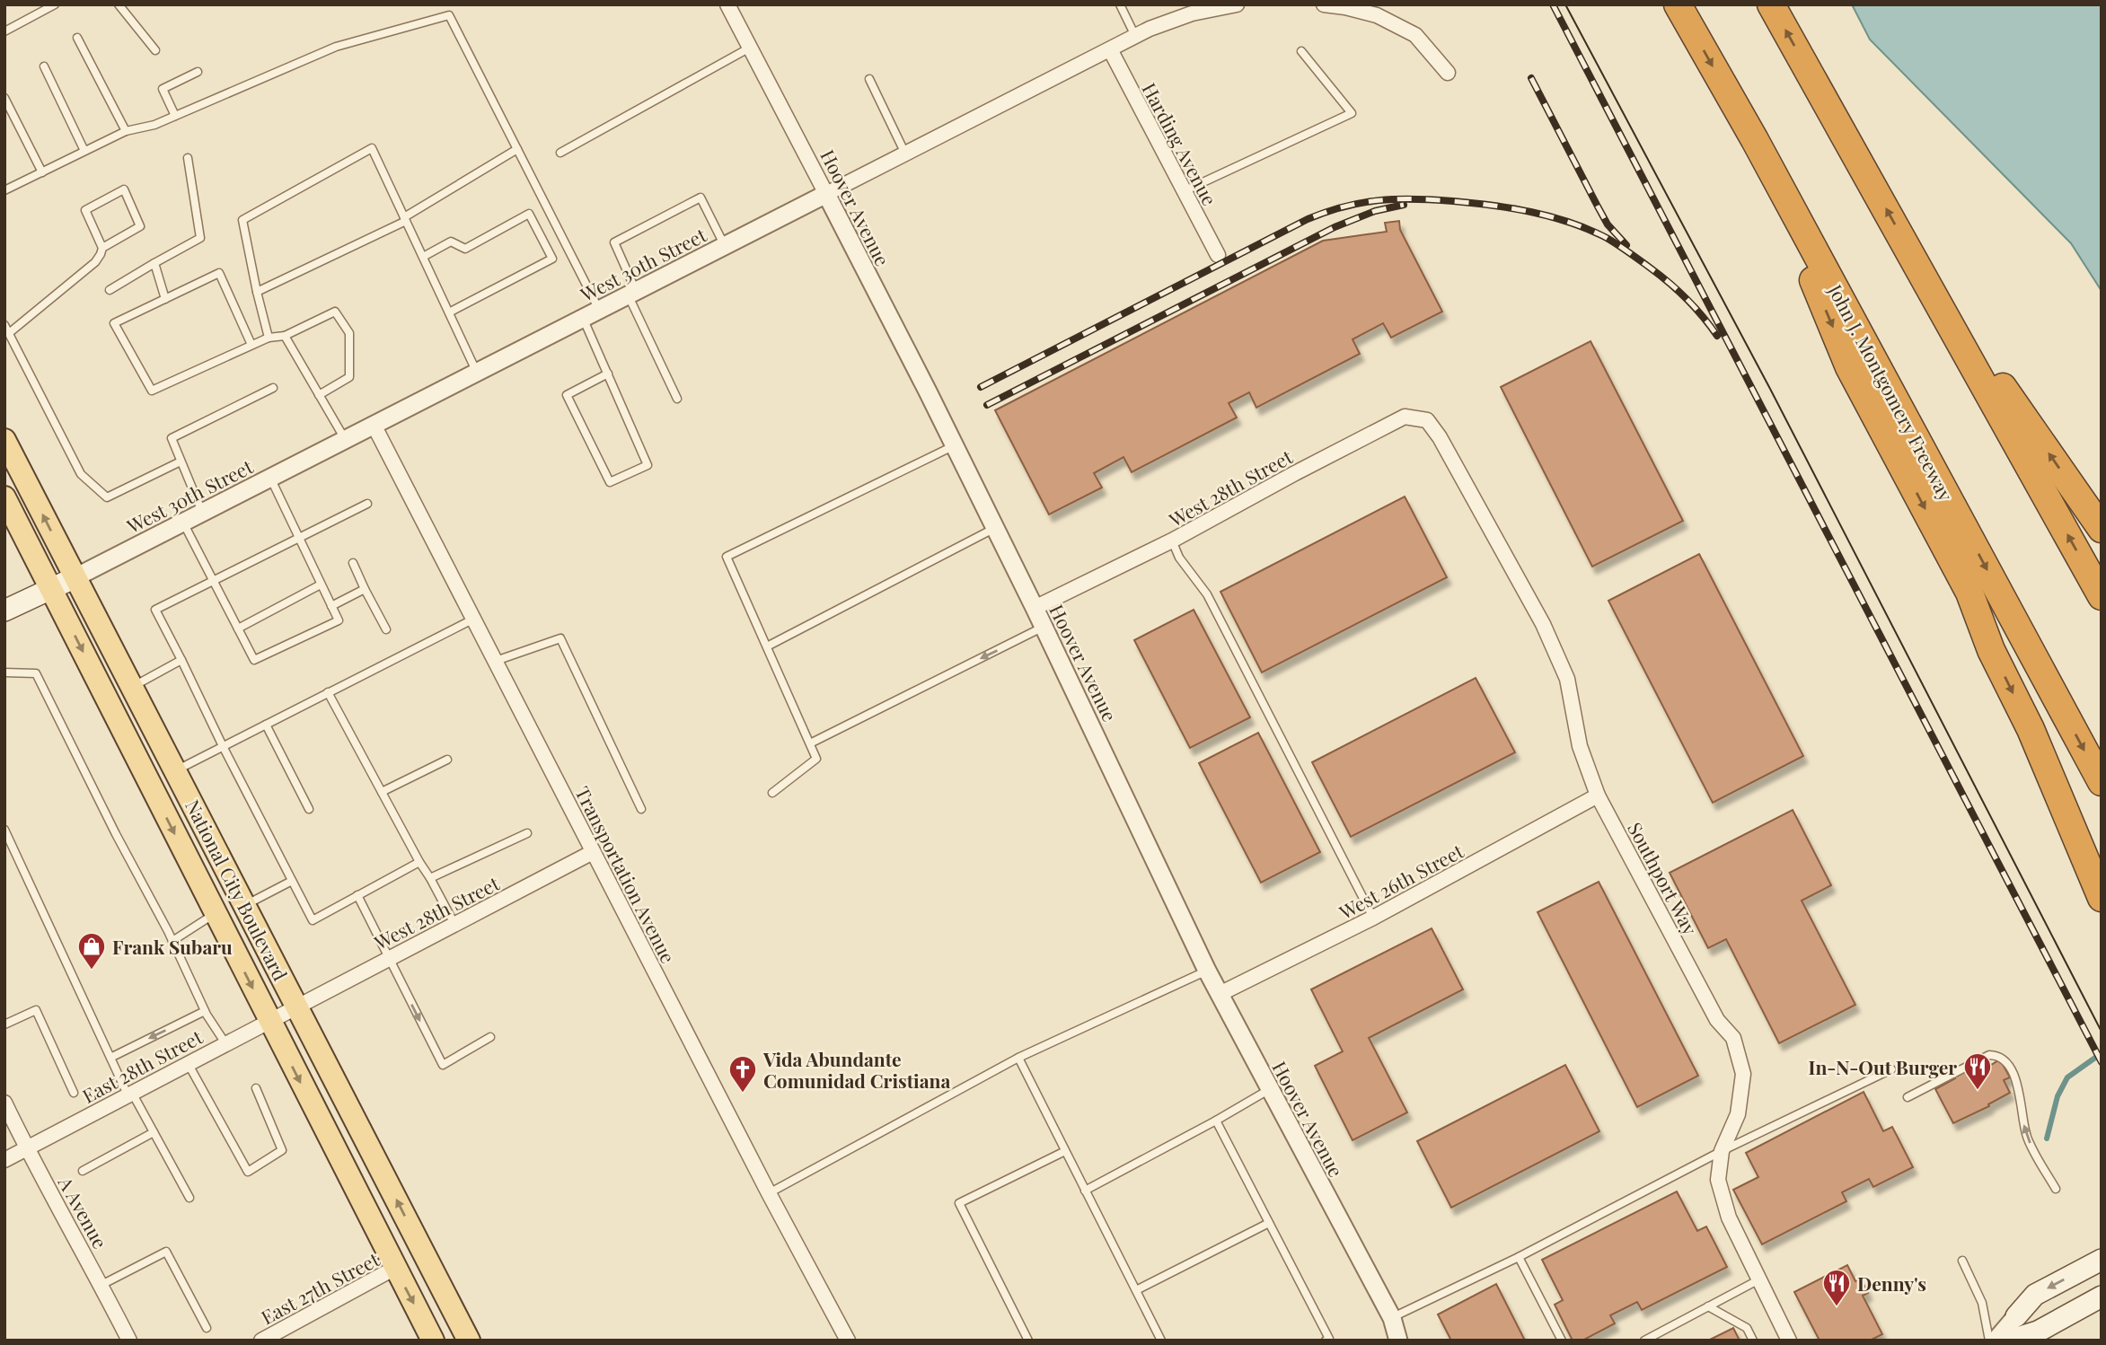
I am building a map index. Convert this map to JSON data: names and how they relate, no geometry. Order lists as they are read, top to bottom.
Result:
{
  "streets": {
    "highway": ["John J. Montgomery Freeway"],
    "main road": ["National City Boulevard"],
    "street": [
      "Harding Avenue",
      "Hoover Avenue",
      "West 30th Street",
      "West 28th Street",
      "Transportation Avenue",
      "Southport Way",
      "West 26th Street",
      "East 28th Street",
      "A Avenue",
      "East 27th Street"
    ]
  },
  "crossings": [
    ["Harding Avenue", "West 30th Street"],
    ["Hoover Avenue", "West 30th Street"],
    ["Hoover Avenue", "West 28th Street"],
    ["Hoover Avenue", "West 26th Street"],
    ["West 30th Street", "Transportation Avenue"],
    ["West 30th Street", "National City Boulevard"],
    ["West 28th Street", "Transportation Avenue"],
    ["West 28th Street", "Southport Way"],
    ["West 28th Street", "National City Boulevard"],
    ["West 28th Street", "East 28th Street"],
    ["Southport Way", "West 26th Street"],
    ["National City Boulevard", "East 28th Street"],
    ["National City Boulevard", "East 27th Street"],
    ["East 28th Street", "A Avenue"]
  ],
  "places": {
    "shop": ["Frank Subaru"],
    "restaurant": ["In-N-Out Burger", "Denny's"],
    "church": ["Vida Abundante Comunidad Cristiana"]
  }
}
